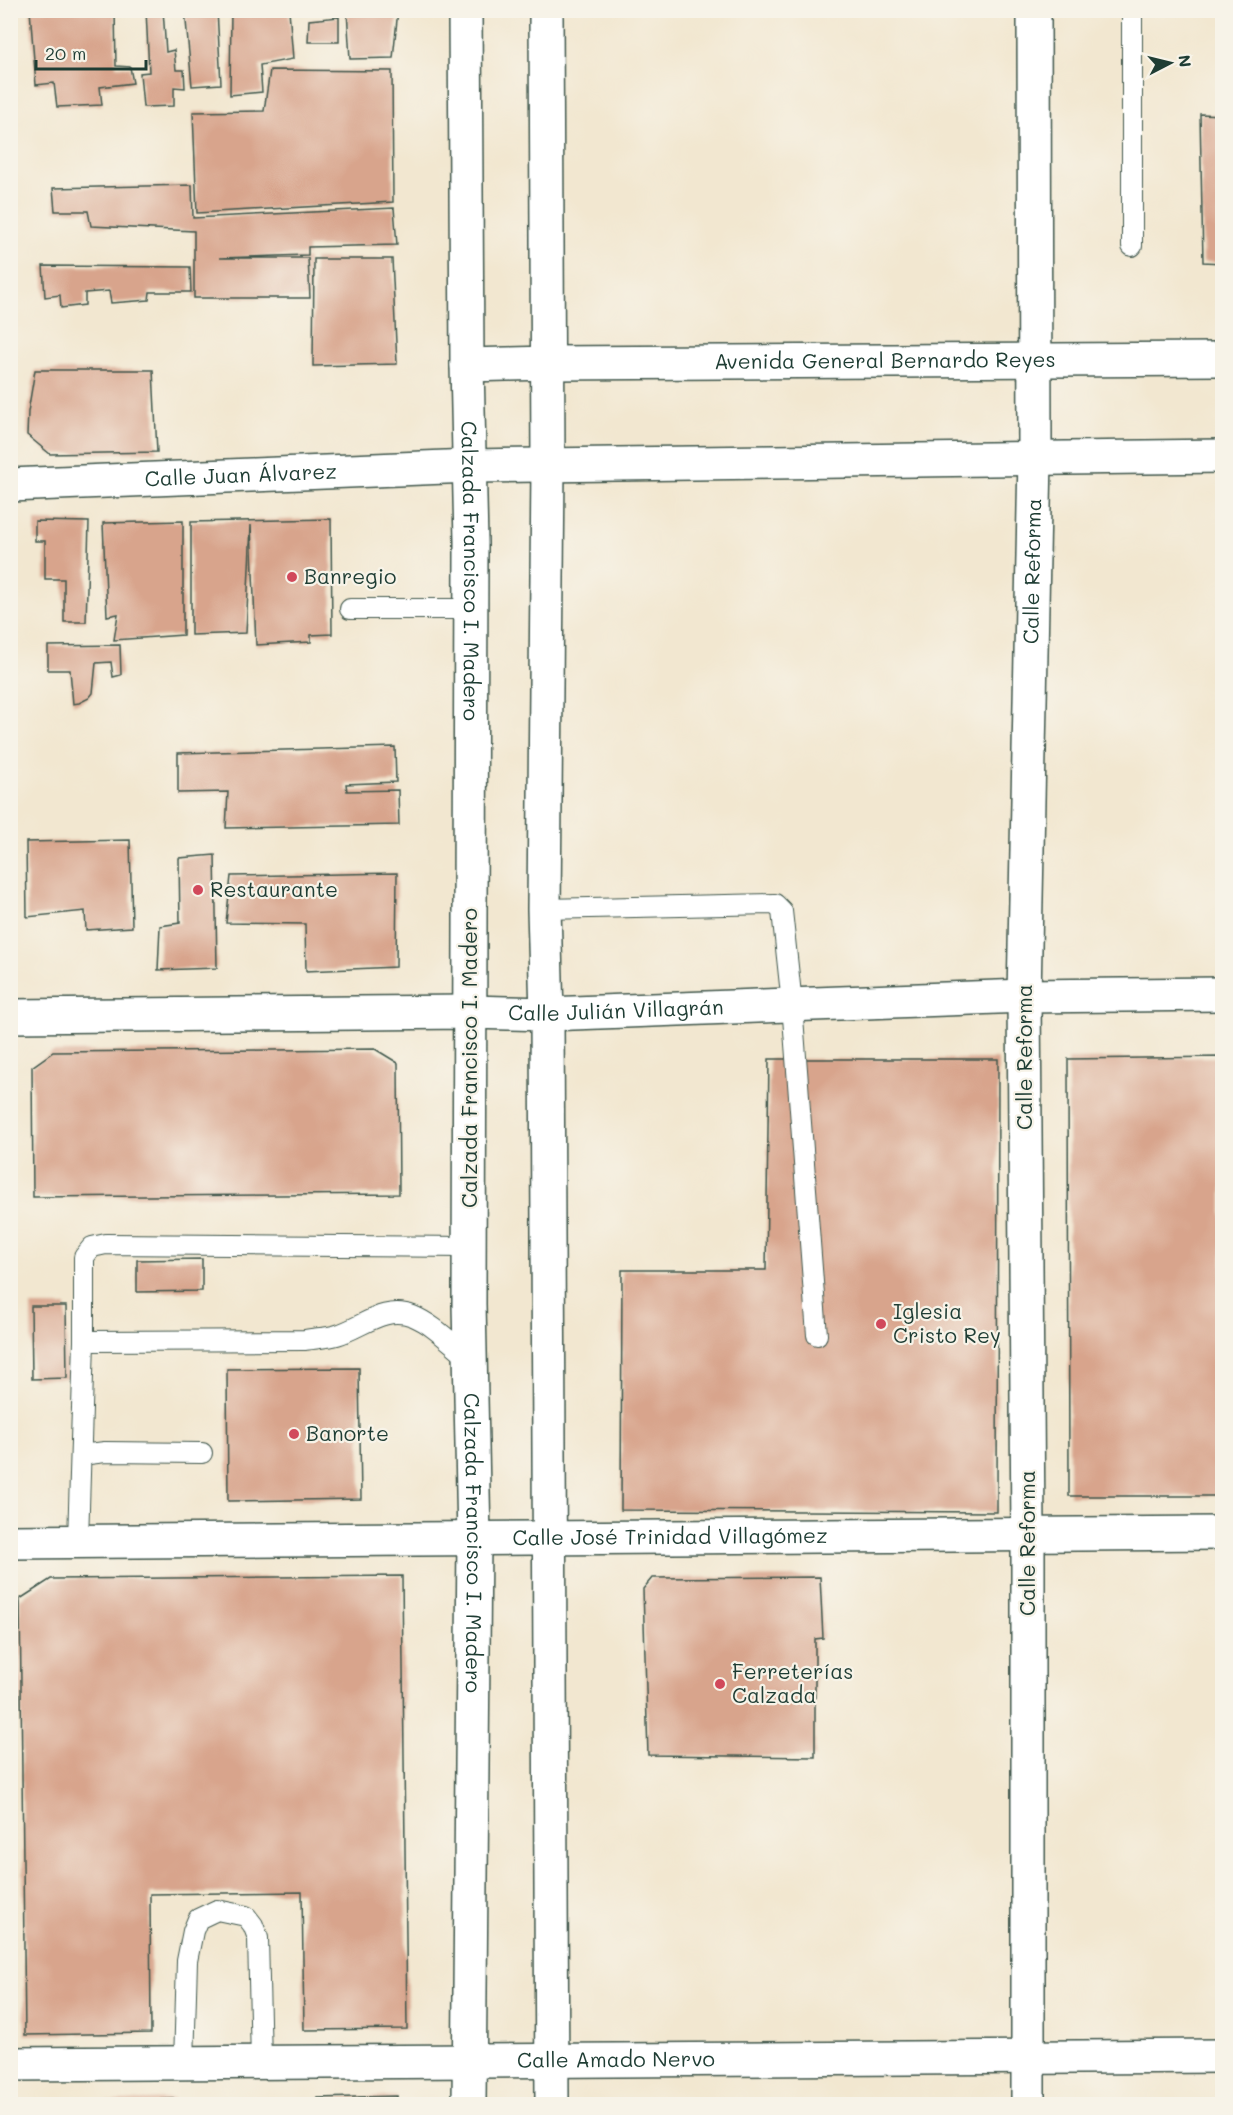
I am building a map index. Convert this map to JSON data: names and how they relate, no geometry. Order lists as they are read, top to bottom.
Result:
{
  "streets": {
    "street": [
      "Avenida General Bernardo Reyes",
      "Calle Juan Álvarez",
      "Calzada Francisco I. Madero",
      "Calle Reforma",
      "Calle Julián Villagrán",
      "Calle José Trinidad Villagómez",
      "Calle Amado Nervo"
    ]
  },
  "crossings": [
    ["Avenida General Bernardo Reyes", "Calzada Francisco I. Madero"],
    ["Avenida General Bernardo Reyes", "Calle Reforma"],
    ["Calle Juan Álvarez", "Calzada Francisco I. Madero"],
    ["Calzada Francisco I. Madero", "Calle Julián Villagrán"],
    ["Calzada Francisco I. Madero", "Calle José Trinidad Villagómez"],
    ["Calzada Francisco I. Madero", "Calle Amado Nervo"],
    ["Calle Reforma", "Calle Julián Villagrán"],
    ["Calle Reforma", "Calle José Trinidad Villagómez"],
    ["Calle Reforma", "Calle Amado Nervo"]
  ],
  "places": [
    "Banregio",
    "Restaurante",
    "Iglesia Cristo Rey",
    "Banorte",
    "Ferreterías Calzada"
  ],
  "scale_bar": "20 m",
  "north": "right"
}
